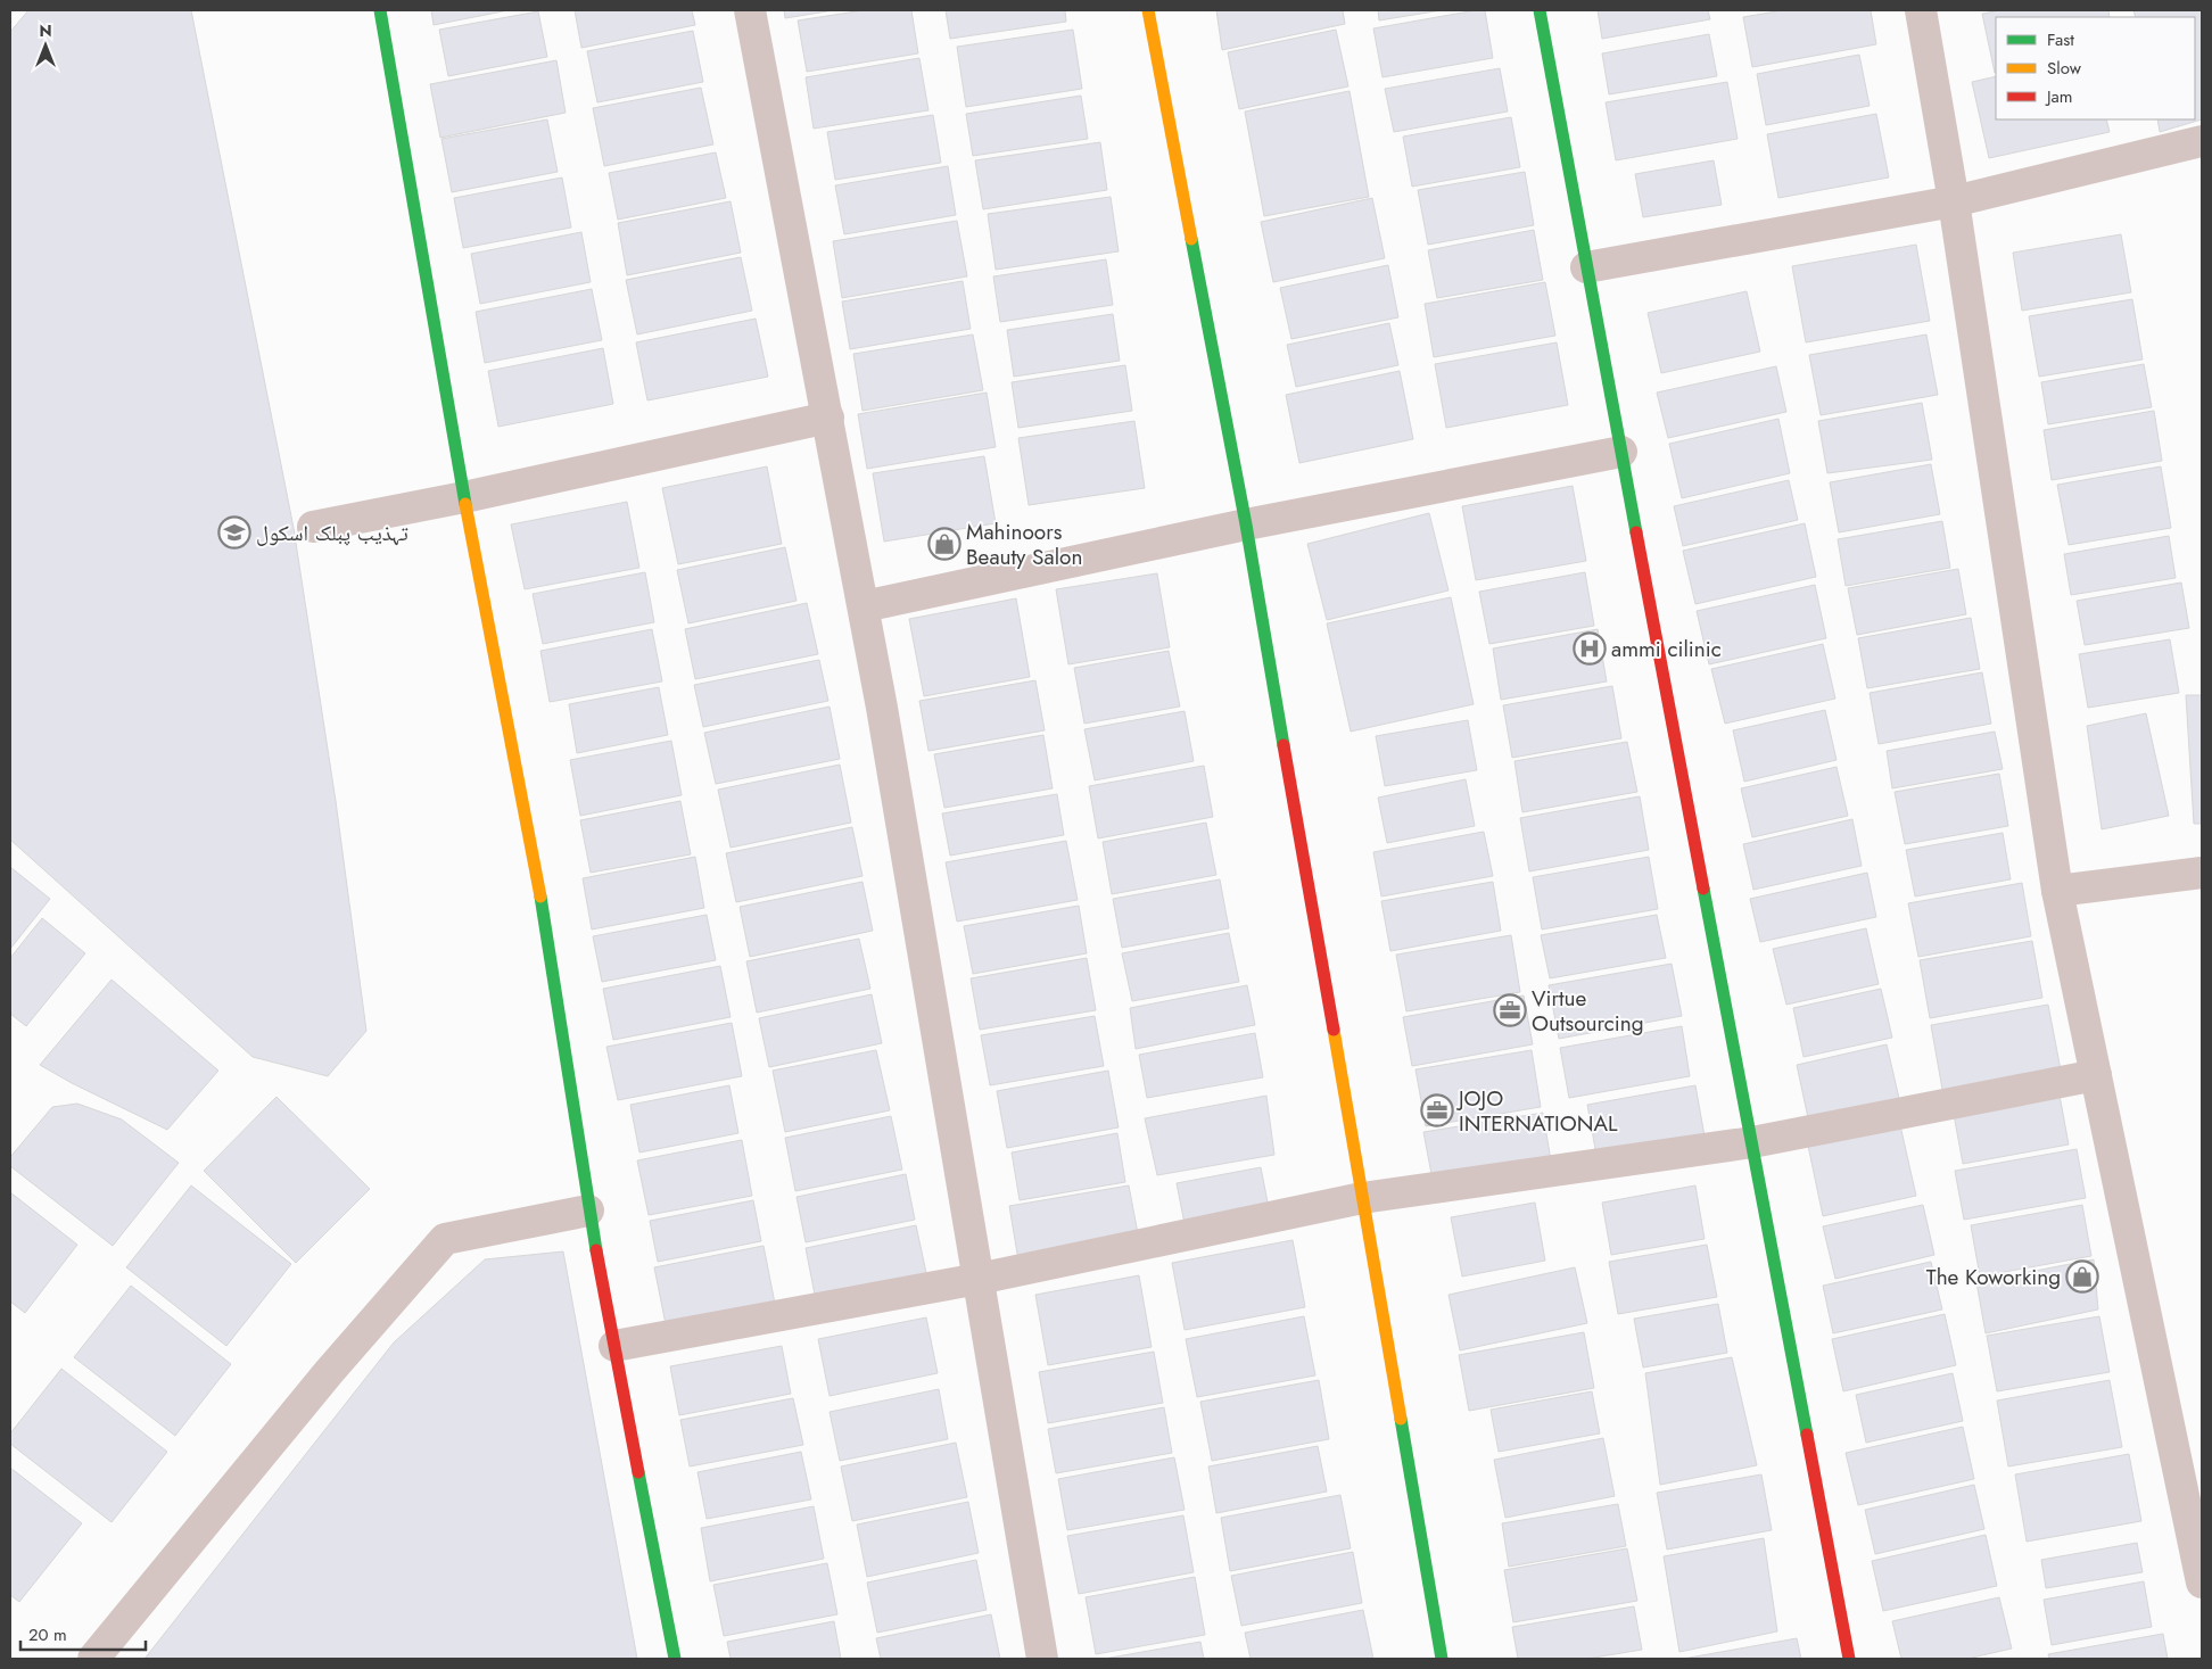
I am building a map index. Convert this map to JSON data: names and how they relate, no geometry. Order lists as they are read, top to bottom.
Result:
{
  "places": {
    "school or university": ["تہذیب پبلک اسکول"],
    "shop": ["Mahinoors Beauty Salon", "The Koworking"],
    "hospital": ["ammi cilinic"],
    "office": ["Virtue Outsourcing", "JOJO INTERNATIONAL"]
  },
  "legend": ["Fast", "Slow", "Jam"],
  "scale_bar": "20 m",
  "north": "top"
}
